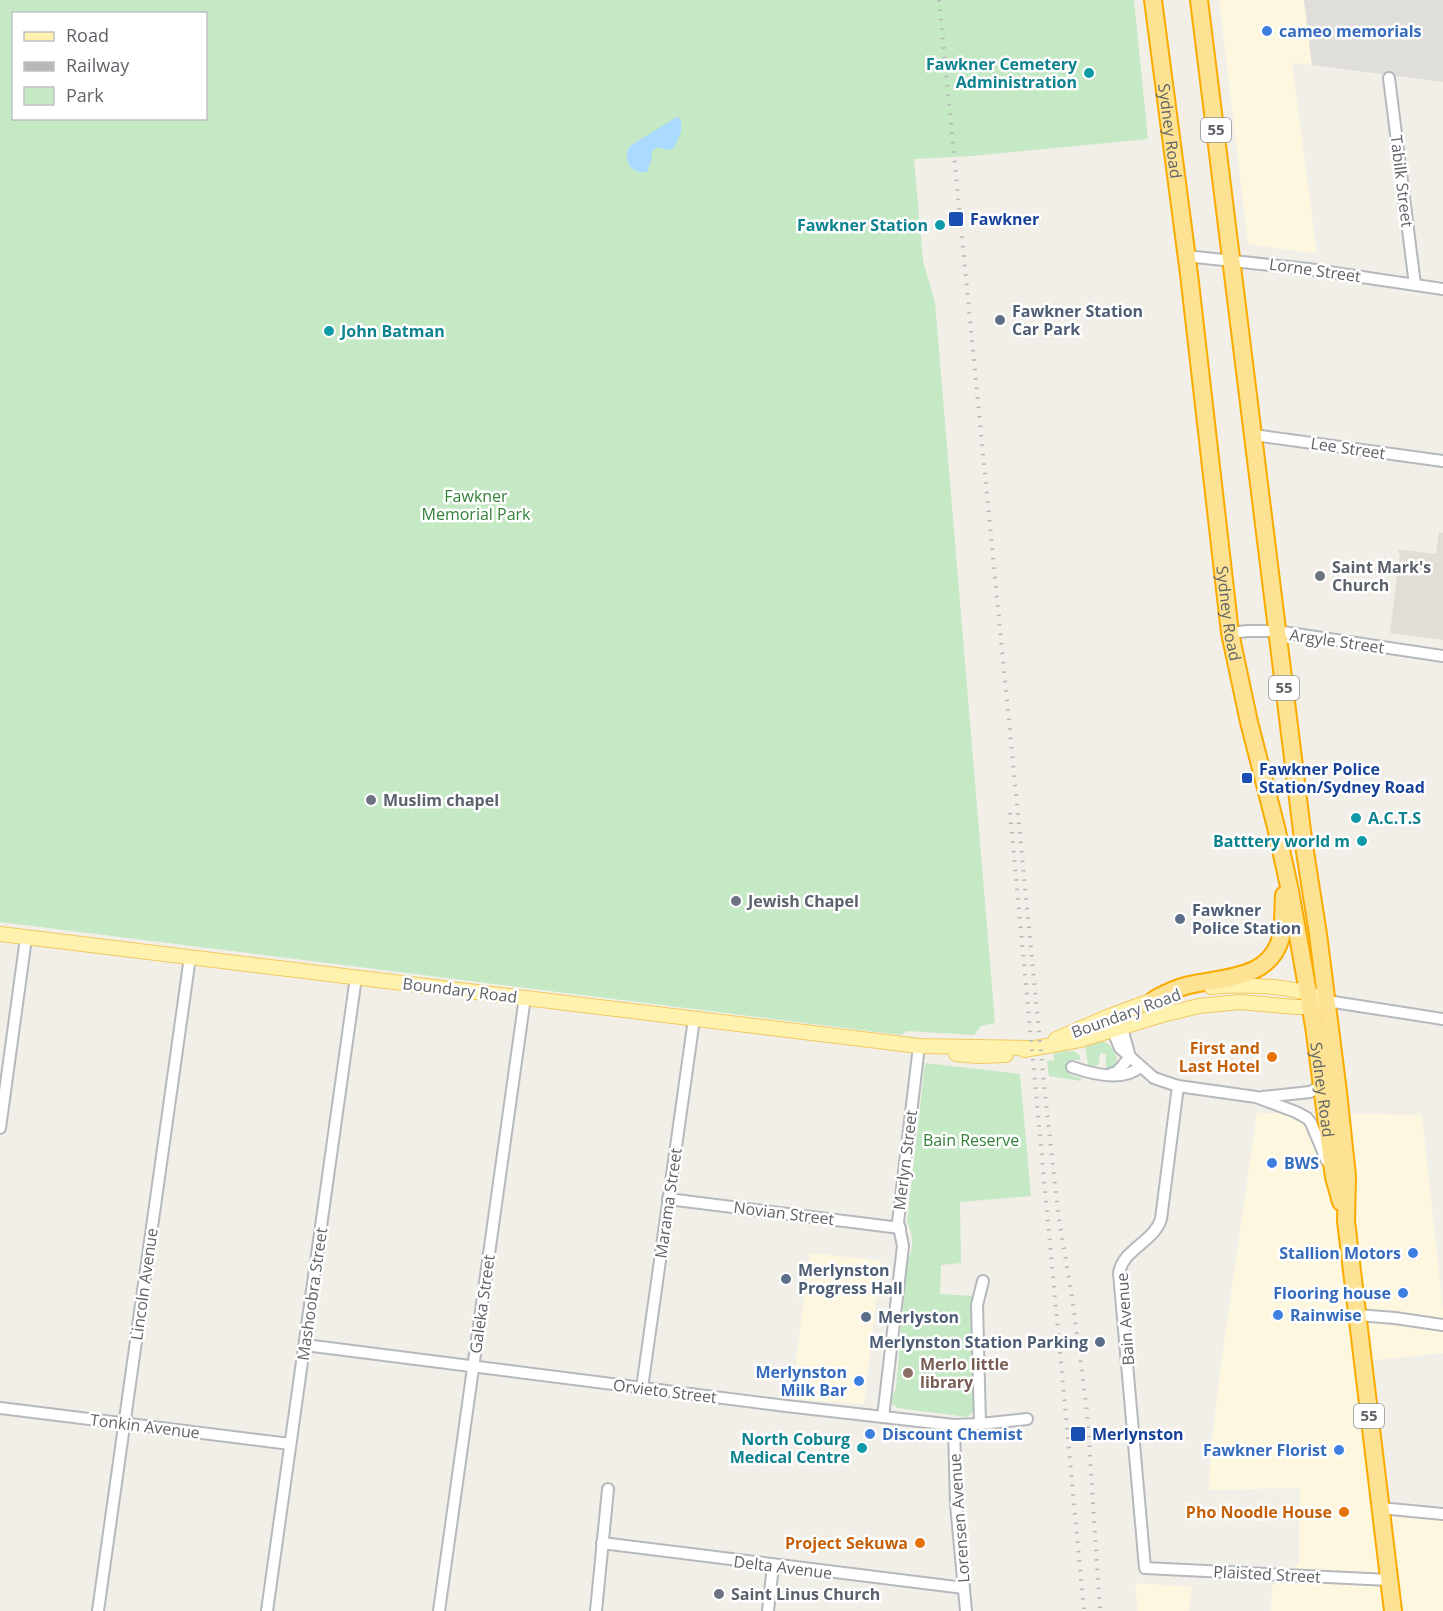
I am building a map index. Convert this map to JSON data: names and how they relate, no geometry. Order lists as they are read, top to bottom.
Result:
{
  "streets": {
    "highway": ["55", "Sydney Road"],
    "main road": ["Boundary Road"],
    "street": [
      "Tabilk Street",
      "Lorne Street",
      "Lee Street",
      "Argyle Street",
      "Merlyn Street",
      "Marama Street",
      "Novian Street",
      "Lincoln Avenue",
      "Mashoobra Street",
      "Galeka Street",
      "Bain Avenue",
      "Orvieto Street",
      "Tonkin Avenue",
      "Lorensen Avenue",
      "Delta Avenue",
      "Plaisted Street"
    ]
  },
  "crossings": [
    ["Sydney Road", "Lorne Street"],
    ["Sydney Road", "Lee Street"],
    ["Sydney Road", "Argyle Street"],
    ["Sydney Road", "Boundary Road"],
    ["Sydney Road", "Plaisted Street"],
    ["Tabilk Street", "Lorne Street"],
    ["Boundary Road", "Merlyn Street"],
    ["Boundary Road", "Marama Street"],
    ["Boundary Road", "Lincoln Avenue"],
    ["Boundary Road", "Mashoobra Street"],
    ["Boundary Road", "Galeka Street"],
    ["Boundary Road", "Bain Avenue"],
    ["Merlyn Street", "Novian Street"],
    ["Merlyn Street", "Orvieto Street"],
    ["Marama Street", "Novian Street"],
    ["Marama Street", "Orvieto Street"],
    ["Lincoln Avenue", "Tonkin Avenue"],
    ["Mashoobra Street", "Orvieto Street"],
    ["Mashoobra Street", "Tonkin Avenue"],
    ["Galeka Street", "Orvieto Street"],
    ["Bain Avenue", "Plaisted Street"],
    ["Orvieto Street", "Lorensen Avenue"],
    ["Lorensen Avenue", "Delta Avenue"]
  ],
  "parks": ["Fawkner Memorial Park", "Bain Reserve"],
  "places": {
    "other": [
      "cameo memorials",
      "Fawkner Cemetery Administration",
      "Fawkner Station",
      "Fawkner Station Car Park",
      "John Batman",
      "Saint Mark's Church",
      "Muslim chapel",
      "A.C.T.S",
      "Batttery world m",
      "Jewish Chapel",
      "Fawkner Police Station",
      "First and Last Hotel",
      "BWS",
      "Stallion Motors",
      "Merlynston Progress Hall",
      "Flooring house",
      "Rainwise",
      "Merlyston",
      "Merlynston Station Parking",
      "Merlo little library",
      "Merlynston Milk Bar",
      "Discount Chemist",
      "North Coburg Medical Centre",
      "Fawkner Florist",
      "Pho Noodle House",
      "Project Sekuwa",
      "Saint Linus Church"
    ],
    "transit": ["Fawkner", "Fawkner Police Station/Sydney Road", "Merlynston"]
  },
  "legend": ["Road", "Railway", "Park"]
}
